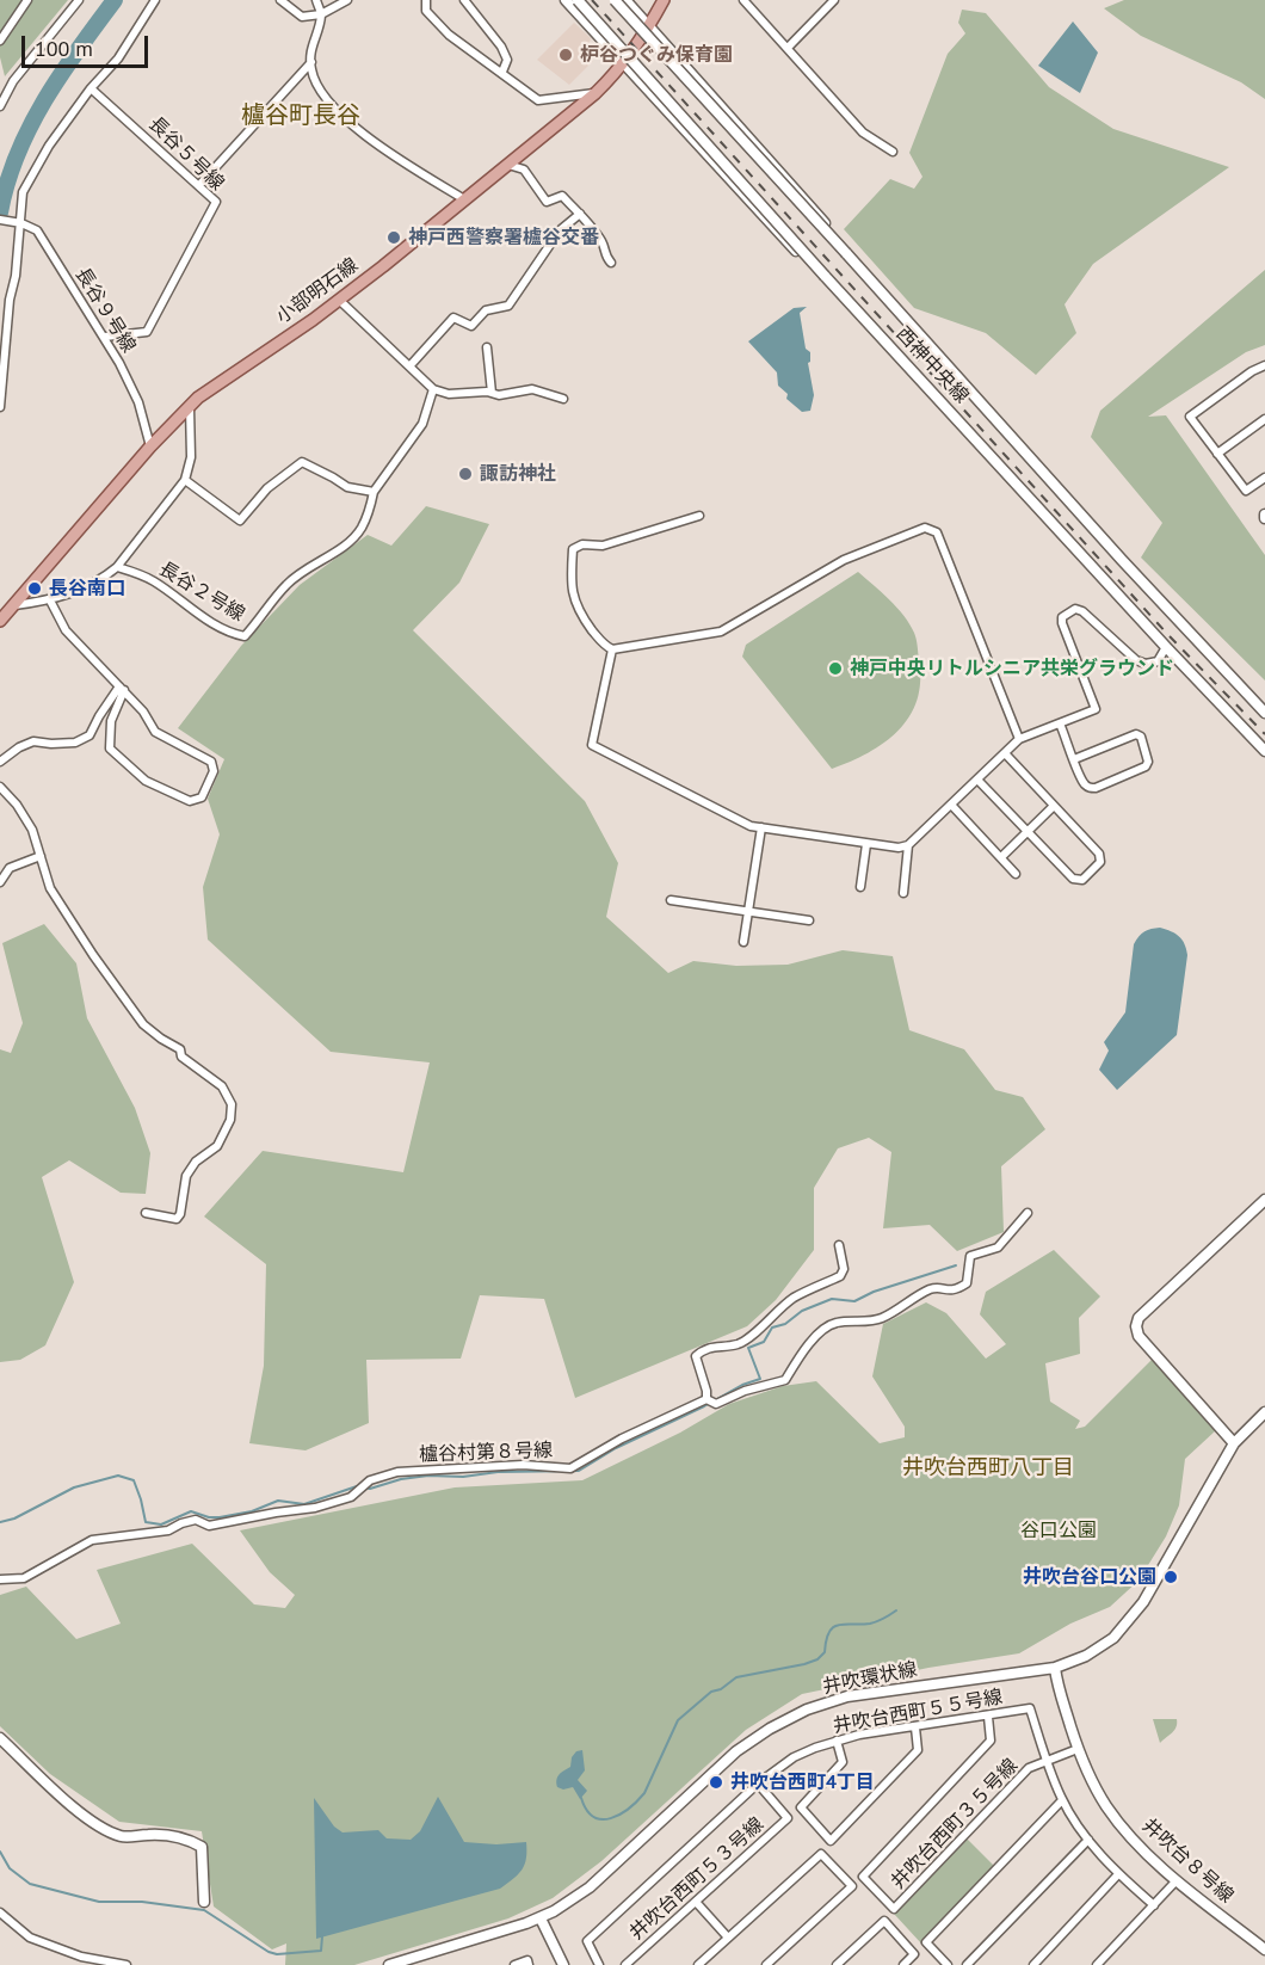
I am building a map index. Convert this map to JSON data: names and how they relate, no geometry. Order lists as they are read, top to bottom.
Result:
{
  "streets": {
    "main road": ["小部明石線"],
    "street": [
      "長谷５号線",
      "長谷９号線",
      "西神中央線",
      "長谷２号線",
      "櫨谷村第８号線",
      "井吹環状線",
      "井吹台西町５５号線",
      "井吹台西町３５号線",
      "井吹台８号線",
      "井吹台西町５３号線"
    ]
  },
  "crossings": [
    ["長谷５号線", "長谷９号線"],
    ["小部明石線", "長谷９号線"],
    ["井吹環状線", "井吹台８号線"],
    ["井吹台西町５５号線", "井吹台西町３５号線"],
    ["井吹台西町５５号線", "井吹台西町５３号線"],
    ["井吹台西町３５号線", "井吹台８号線"]
  ],
  "districts": ["櫨谷町長谷", "井吹台西町八丁目"],
  "parks": ["谷口公園"],
  "places": [
    "枦谷つぐみ保育園",
    "神戸西警察署櫨谷交番",
    "諏訪神社",
    "長谷南口",
    "神戸中央リトルシニア共栄グラウンド",
    "井吹台谷口公園",
    "井吹台西町4丁目"
  ],
  "scale_bar": "100 m"
}
